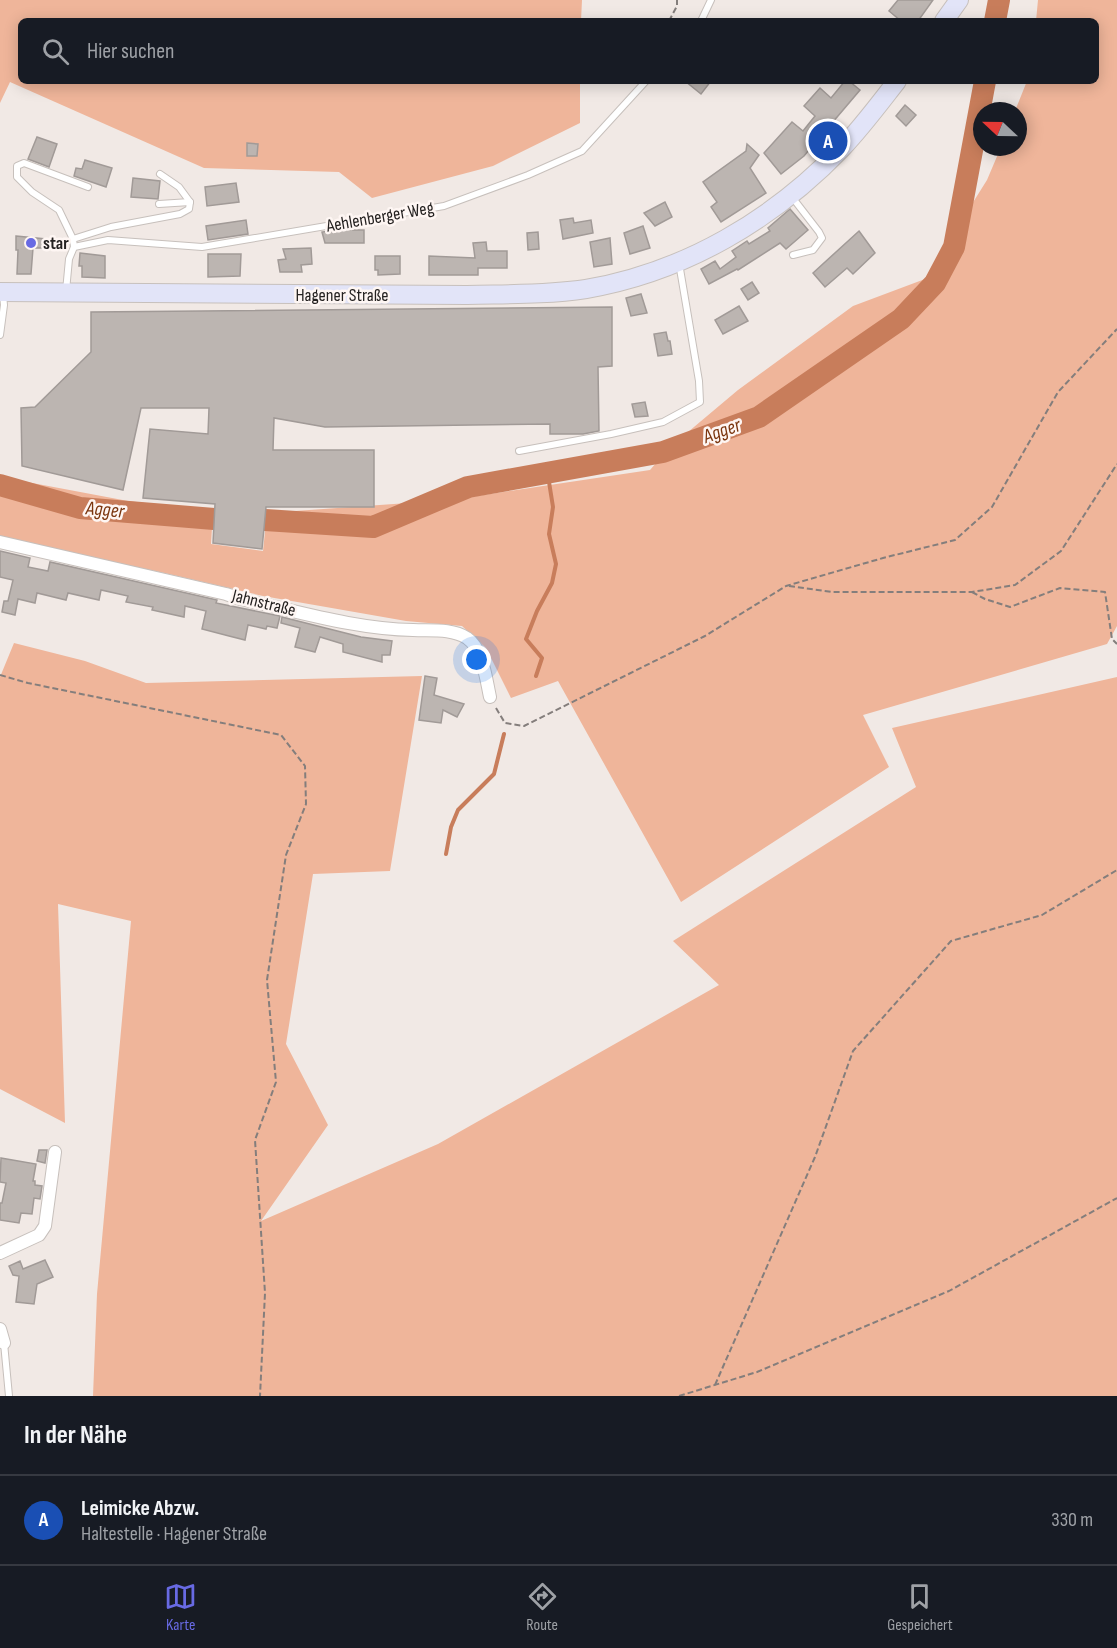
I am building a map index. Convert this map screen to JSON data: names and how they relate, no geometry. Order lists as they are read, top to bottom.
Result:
{
  "streets": {
    "main road": ["Hagener Straße"],
    "street": ["Jahnstraße"],
    "lane": ["Aehlenberger Weg"]
  },
  "water": ["Agger"],
  "places": ["star"],
  "north": "left",
  "page": {
    "search": "Hier suchen",
    "pins": "A",
    "heading": "In der Nähe",
    "list": [
      {
        "mark": "A",
        "name": "Leimicke Abzw.",
        "note": "Haltestelle · Hagener Straße",
        "value": "330 m"
      }
    ],
    "nav": ["Karte", "Route", "Gespeichert"]
  }
}
